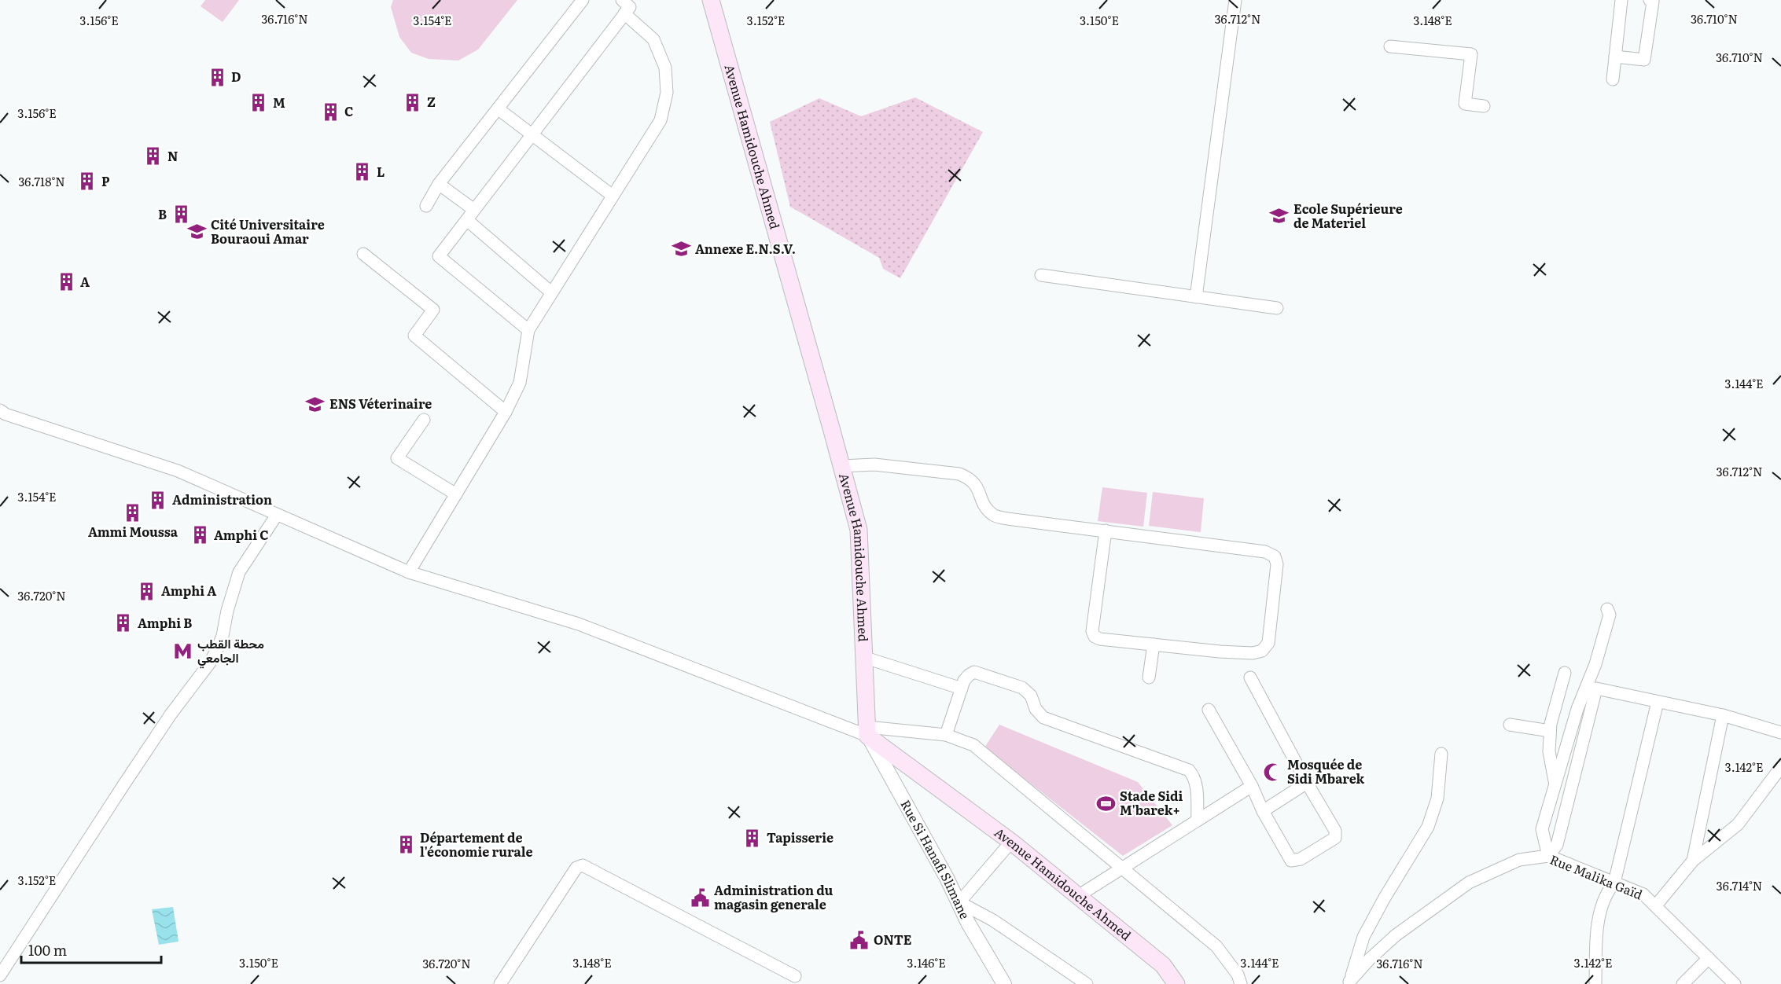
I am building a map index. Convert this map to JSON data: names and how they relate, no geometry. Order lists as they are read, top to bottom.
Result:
{
  "streets": {
    "main road": ["Avenue Hamidouche Ahmed"],
    "street": ["Rue Si Hanafi Slimane", "Rue Malika Gaïd"]
  },
  "crossings": [
    ["Avenue Hamidouche Ahmed", "Rue Si Hanafi Slimane"]
  ],
  "places": {
    "building": [
      "D",
      "Z",
      "M",
      "C",
      "N",
      "L",
      "P",
      "B",
      "A",
      "Administration",
      "Ammi Moussa",
      "Amphi C",
      "Amphi A",
      "Amphi B",
      "Tapisserie",
      "Département de l'économie rurale"
    ],
    "school or university": [
      "Ecole Supérieure de Materiel",
      "Cité Universitaire Bouraoui Amar",
      "Annexe E.N.S.V.",
      "ENS Véterinaire"
    ],
    "metro station": ["محطة القطب الجامعي"],
    "mosque": ["Mosquée de Sidi Mbarek"],
    "sports": ["Stade Sidi M'barek+"],
    "public building": ["Administration du magasin generale", "ONTE"]
  },
  "scale_bar": "100 m",
  "coordinates": [
    "36.710°N",
    "36.716°N",
    "36.712°N",
    "3.156°E",
    "3.154°E",
    "3.152°E",
    "3.150°E",
    "3.148°E",
    "36.718°N",
    "3.144°E",
    "36.720°N",
    "3.142°E",
    "36.714°N",
    "3.146°E"
  ]
}
